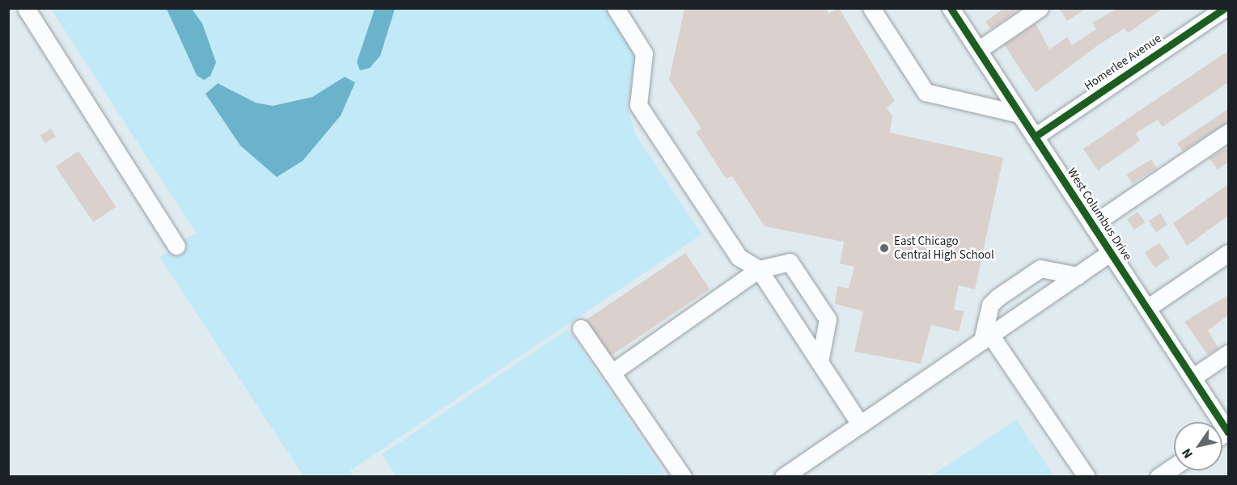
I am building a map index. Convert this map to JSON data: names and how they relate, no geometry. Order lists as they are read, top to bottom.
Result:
{
  "streets": {
    "street": ["Homerlee Avenue", "West Columbus Drive"]
  },
  "crossings": [
    ["Homerlee Avenue", "West Columbus Drive"]
  ],
  "places": ["East Chicago Central High School"],
  "north": "bottom left"
}
